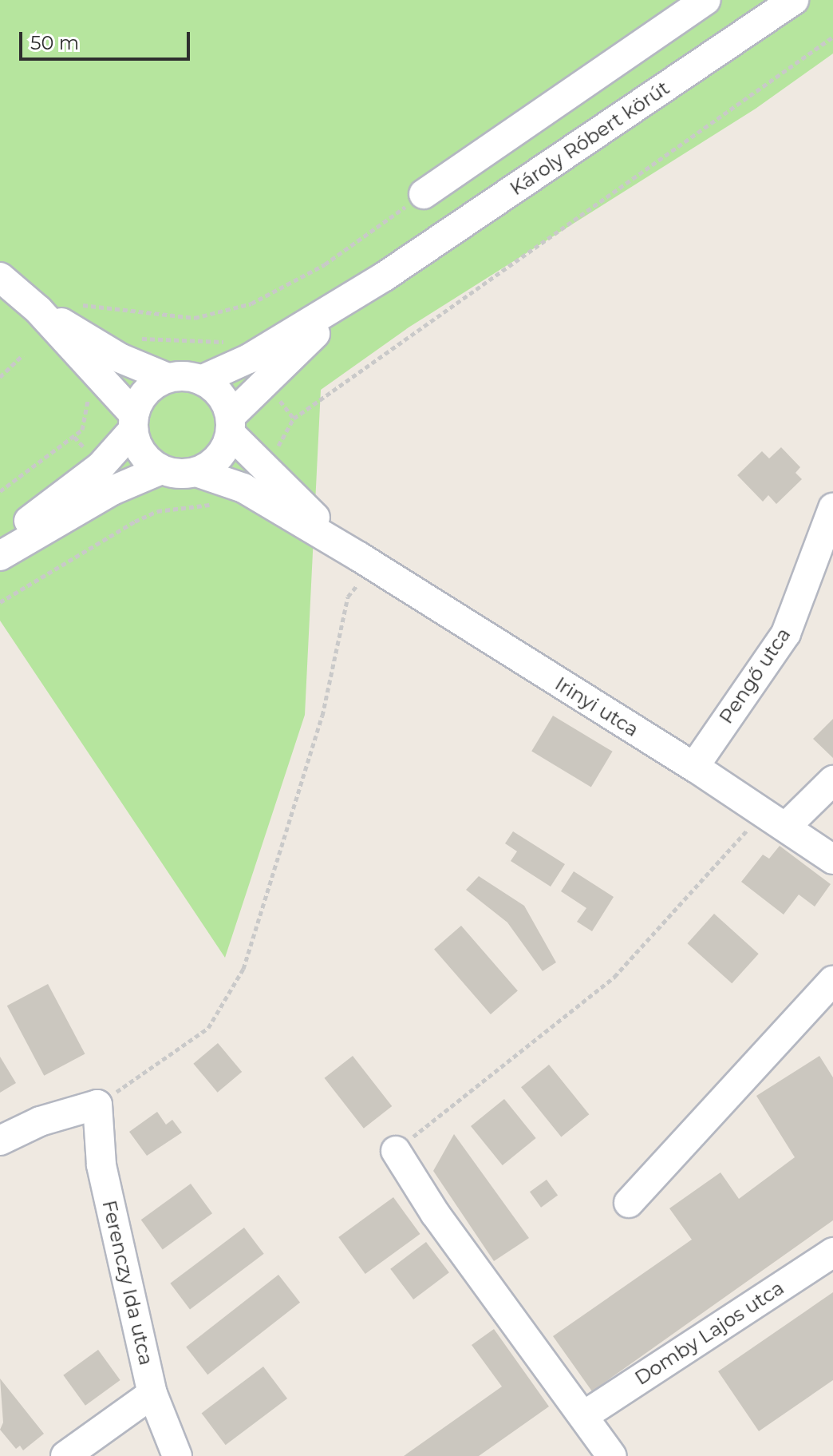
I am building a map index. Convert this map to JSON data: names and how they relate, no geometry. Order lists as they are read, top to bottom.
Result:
{
  "streets": {
    "street": [
      "Károly Róbert körút",
      "Pengő utca",
      "Irinyi utca",
      "Ferenczy Ida utca",
      "Domby Lajos utca"
    ]
  },
  "crossings": [
    ["Károly Róbert körút", "Irinyi utca"],
    ["Pengő utca", "Irinyi utca"]
  ],
  "scale_bar": "50 m"
}
